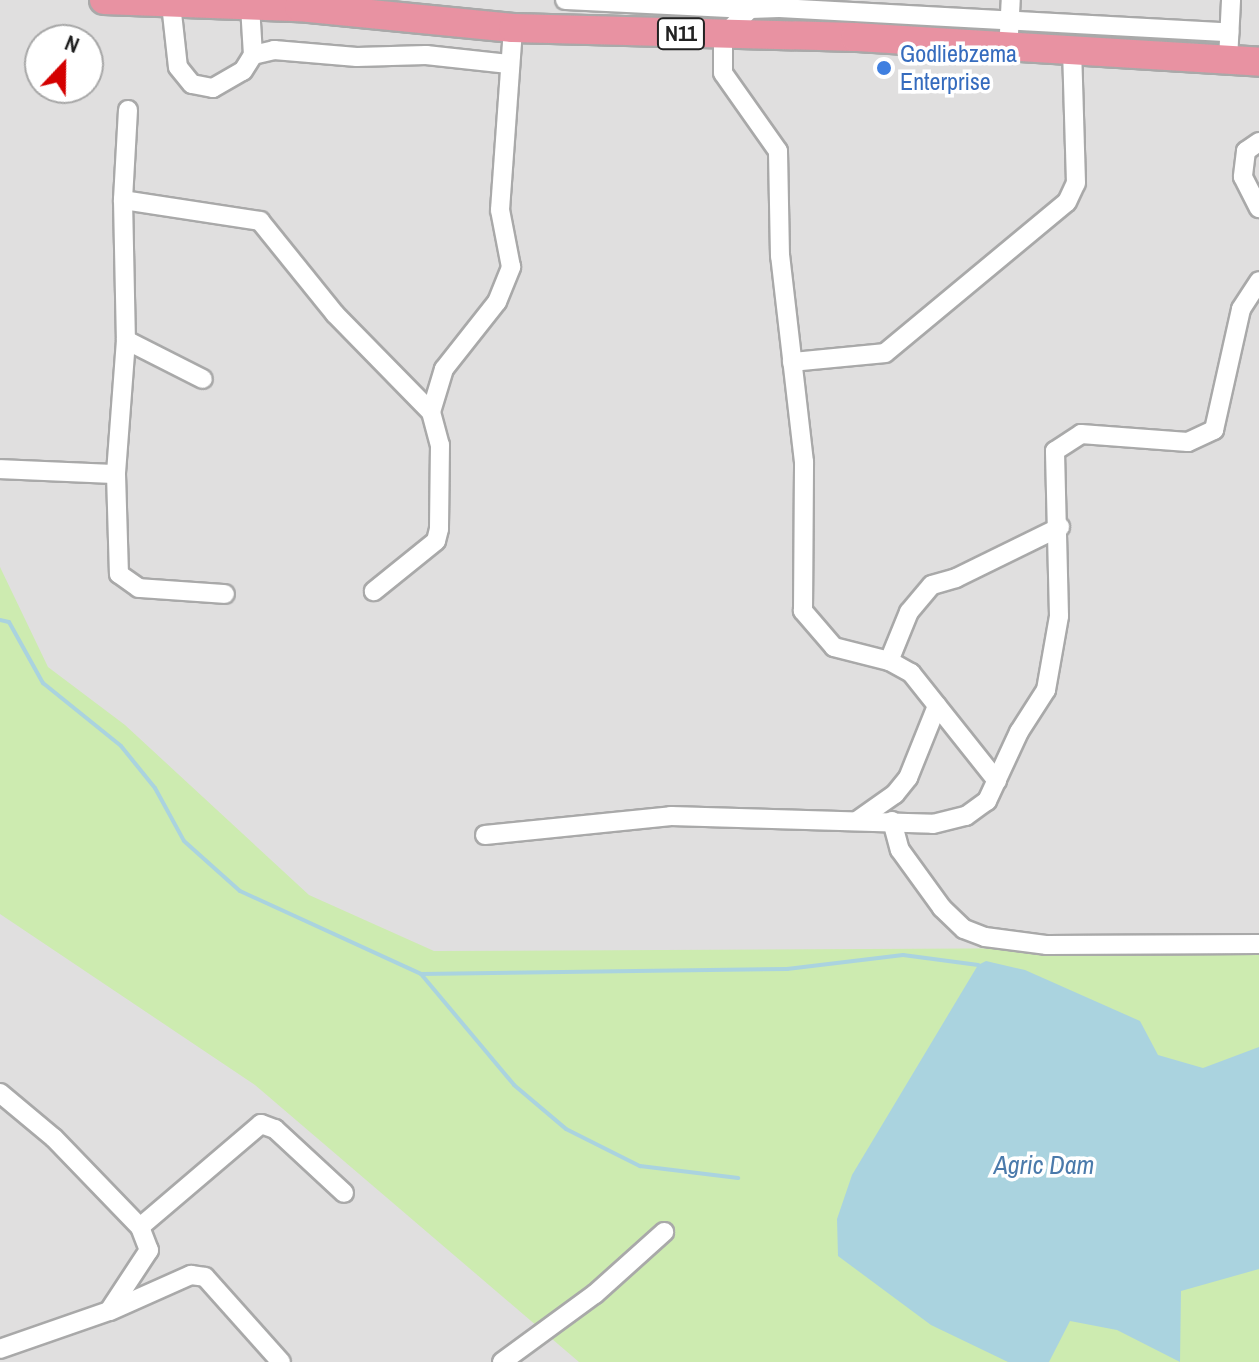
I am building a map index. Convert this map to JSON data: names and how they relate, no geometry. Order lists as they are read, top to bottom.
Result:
{
  "streets": {
    "highway": ["N11"]
  },
  "water": ["Agric Dam"],
  "places": ["Godliebzema Enterprise"],
  "north": "top"
}
